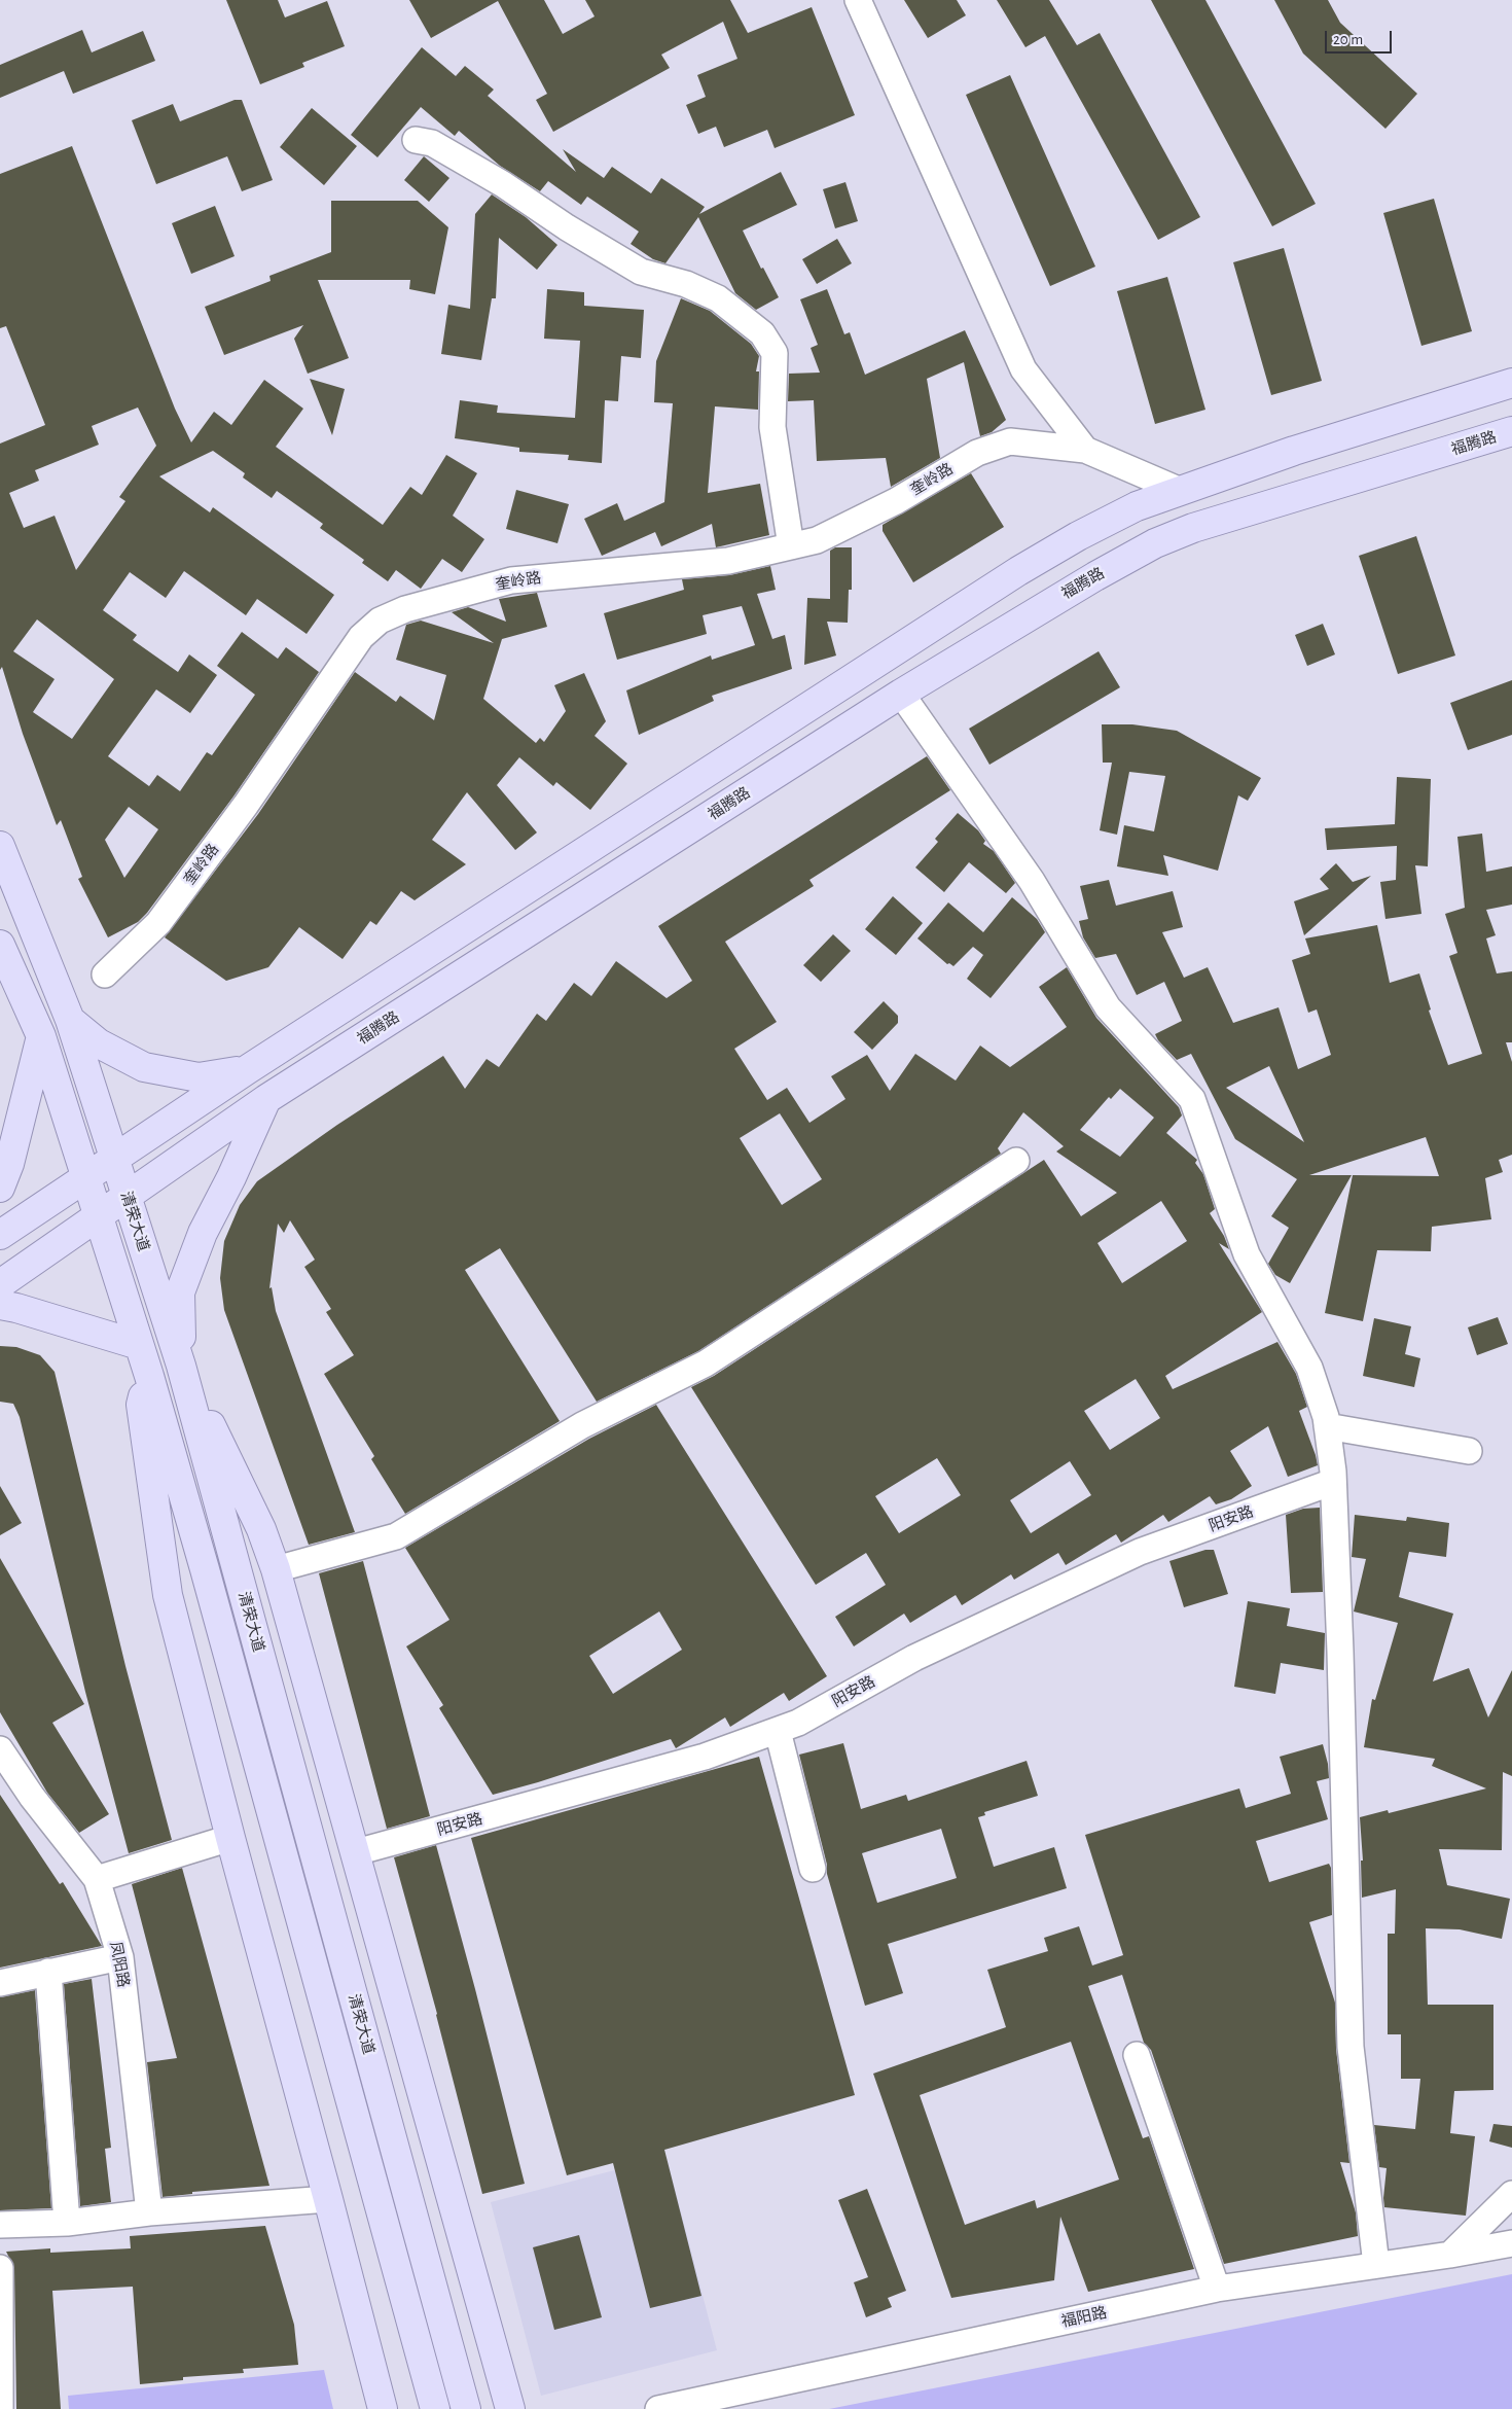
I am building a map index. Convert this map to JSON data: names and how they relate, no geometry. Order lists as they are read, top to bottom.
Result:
{
  "streets": {
    "main road": ["福腾路", "清荣大道"],
    "street": [
      "奎岭路",
      "阳安路",
      "凤阳路",
      "福阳路"
    ]
  },
  "crossings": [
    ["福腾路", "清荣大道"]
  ],
  "scale_bar": "20 m"
}
